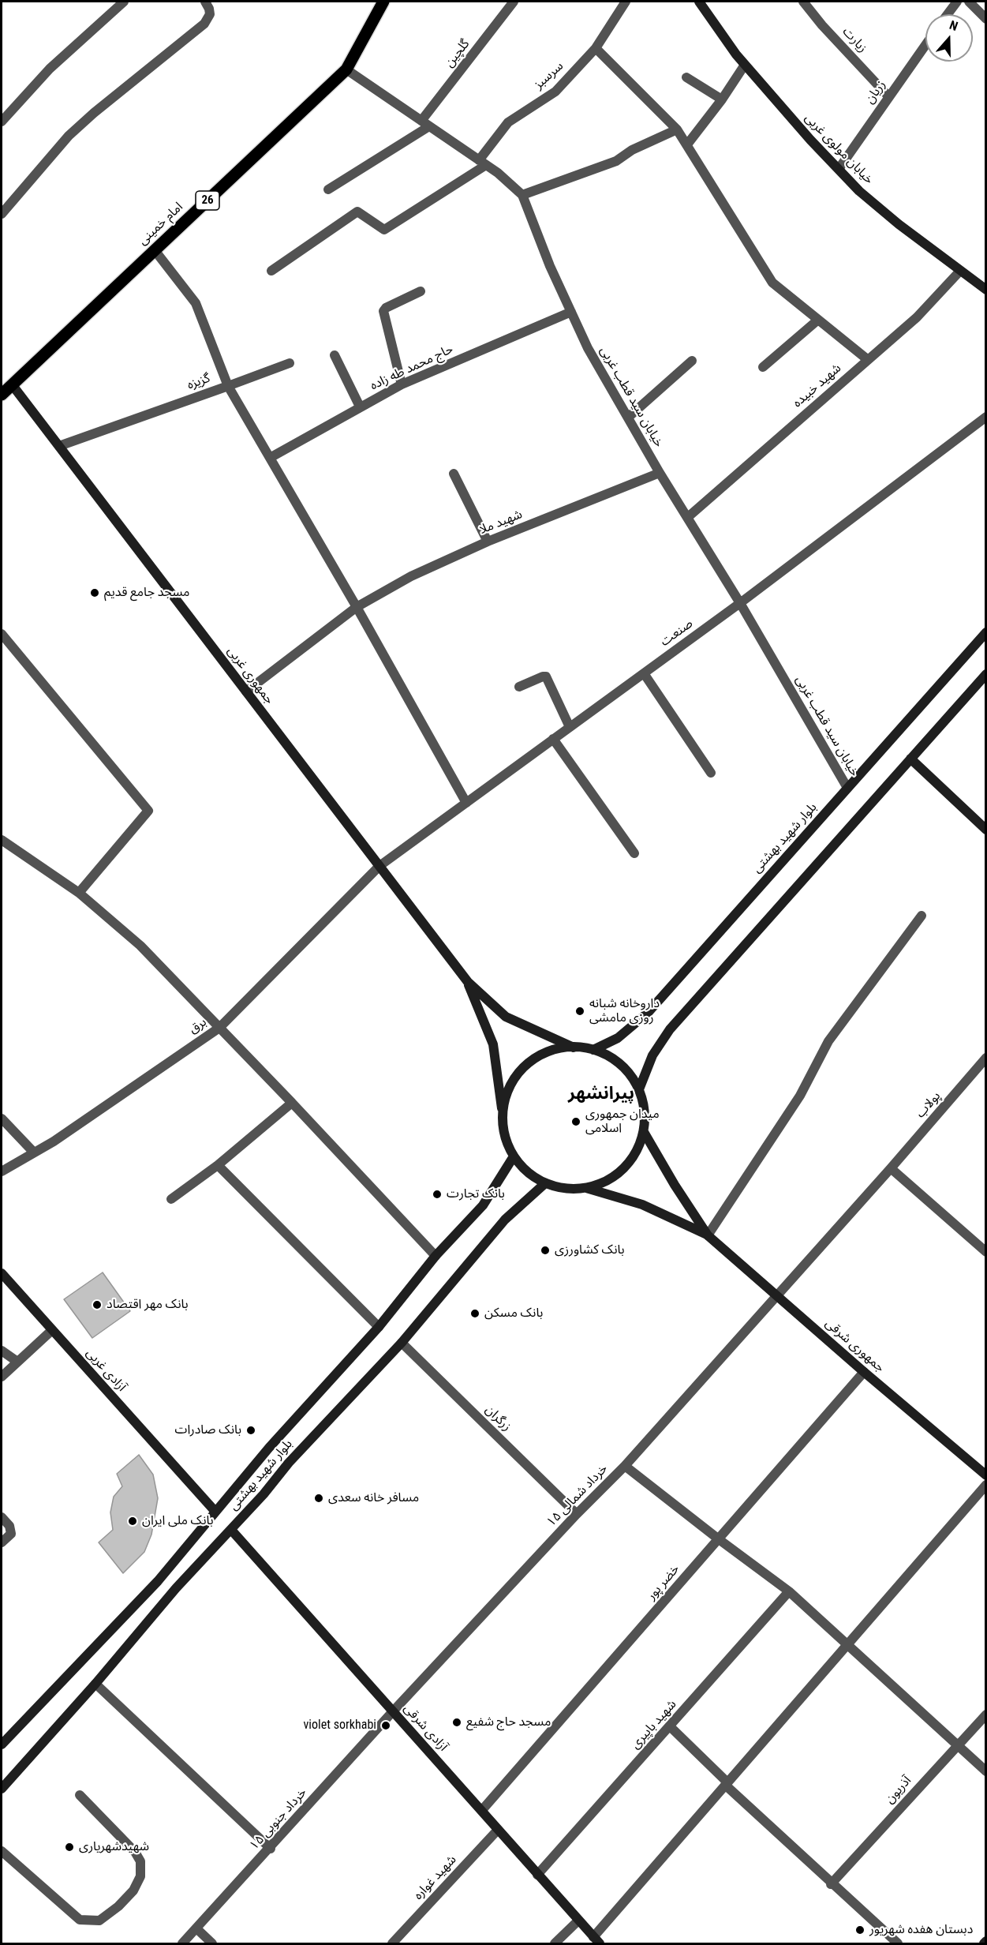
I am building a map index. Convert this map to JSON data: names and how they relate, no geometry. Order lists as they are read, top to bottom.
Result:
{
  "streets": {
    "main road": [
      "خیابان مولوی غربی",
      "26",
      "امام خمینی",
      "جمهوری غربی",
      "بلوار شهید بهشتی",
      "جمهوری شرقی",
      "آزادی غربی",
      "آزادی شرقی"
    ],
    "street": [
      "زیارت",
      "گلچین",
      "سرسبز",
      "زریان",
      "حاج محمد طه زاده",
      "گزیزه",
      "شهید خبیده",
      "خیابان سید قطب غربی",
      "شهید ملا",
      "صنعت",
      "برق",
      "پولاب",
      "زرگران",
      "۱۵ خرداد شمالی",
      "خضر پور",
      "شهید باپیری",
      "آذریون",
      "۱۵ خرداد جنوبی",
      "شهید غواره"
    ]
  },
  "crossings": [
    ["زیارت", "زریان"],
    ["گلچین", "خیابان سید قطب غربی"],
    ["سرسبز", "خیابان سید قطب غربی"],
    ["زریان", "خیابان مولوی غربی"],
    ["خیابان مولوی غربی", "شهید خبیده"],
    ["امام خمینی", "گزیزه"],
    ["امام خمینی", "خیابان سید قطب غربی"],
    ["امام خمینی", "جمهوری غربی"],
    ["حاج محمد طه زاده", "خیابان سید قطب غربی"],
    ["گزیزه", "جمهوری غربی"],
    ["شهید خبیده", "خیابان سید قطب غربی"],
    ["خیابان سید قطب غربی", "شهید ملا"],
    ["خیابان سید قطب غربی", "صنعت"],
    ["خیابان سید قطب غربی", "بلوار شهید بهشتی"],
    ["شهید ملا", "جمهوری غربی"],
    ["صنعت", "جمهوری غربی"],
    ["صنعت", "برق"],
    ["جمهوری غربی", "برق"],
    ["بلوار شهید بهشتی", "آزادی غربی"],
    ["بلوار شهید بهشتی", "زرگران"],
    ["بلوار شهید بهشتی", "آزادی شرقی"],
    ["پولاب", "جمهوری شرقی"],
    ["پولاب", "۱۵ خرداد شمالی"],
    ["جمهوری شرقی", "۱۵ خرداد شمالی"],
    ["جمهوری شرقی", "خضر پور"],
    ["زرگران", "۱۵ خرداد شمالی"],
    ["۱۵ خرداد شمالی", "آزادی شرقی"],
    ["۱۵ خرداد شمالی", "۱۵ خرداد جنوبی"],
    ["خضر پور", "آزادی شرقی"],
    ["شهید باپیری", "آزادی شرقی"],
    ["آزادی شرقی", "۱۵ خرداد جنوبی"],
    ["آزادی شرقی", "شهید غواره"]
  ],
  "districts": ["پیرانشهر"],
  "places": [
    "مسجد جامع قدیم",
    "داروخانه شبانه روزی مامشی",
    "میدان جمهوری اسلامی",
    "بانک تجارت",
    "بانک کشاورزی",
    "بانک مهر اقتصاد",
    "بانک مسکن",
    "بانک صادرات",
    "مسافر خانه سعدی",
    "بانک ملی ایران",
    "مسجد حاج شفیع",
    "violet sorkhabi",
    "شهیدشهریاری",
    "دبستان هفده شهریور"
  ],
  "north": "top"
}
